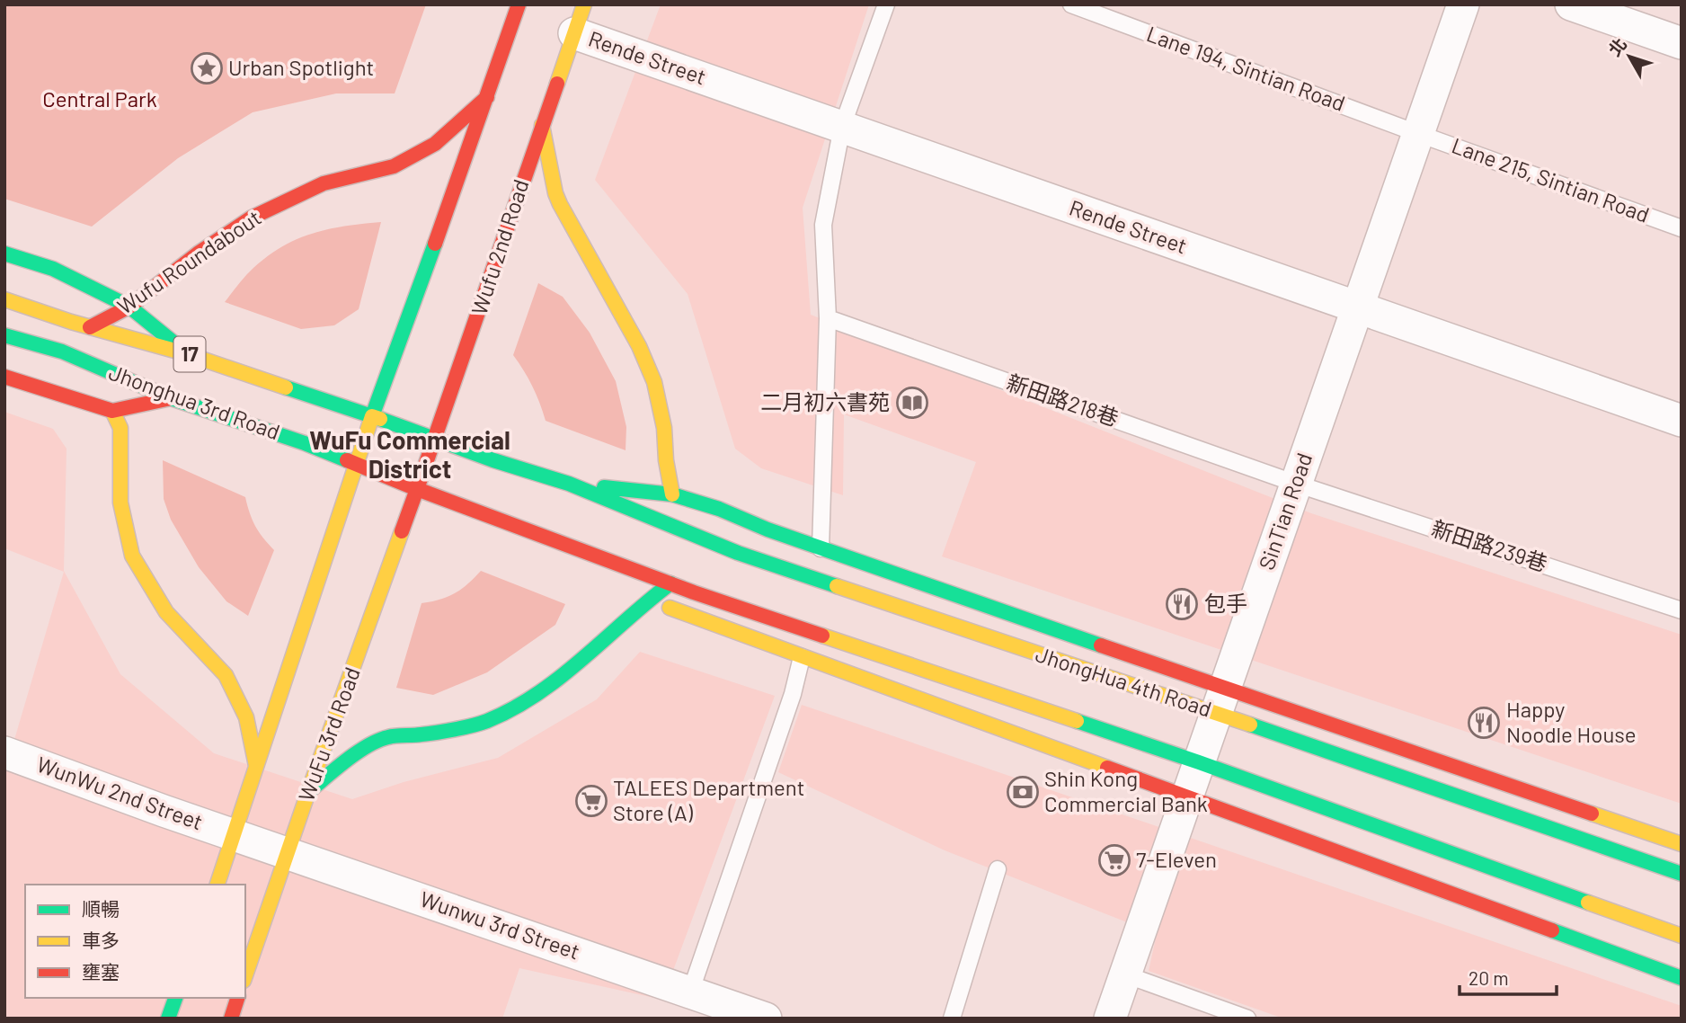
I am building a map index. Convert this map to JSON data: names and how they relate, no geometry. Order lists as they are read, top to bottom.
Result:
{
  "streets": {
    "street": [
      "Rende Street",
      "Wufu 2nd Road",
      "Wufu Roundabout",
      "17",
      "Jhonghua 3rd Road",
      "SinTian Road",
      "JhongHua 4th Road",
      "WuFu 3rd Road",
      "WunWu 2nd Street",
      "Wunwu 3rd Street"
    ],
    "lane": [
      "Lane 194, Sintian Road",
      "Lane 215, Sintian Road",
      "新田路218巷",
      "新田路239巷"
    ]
  },
  "crossings": [
    ["Rende Street", "Wufu 2nd Road"],
    ["Rende Street", "SinTian Road"],
    ["Lane 194, Sintian Road", "Lane 215, Sintian Road"],
    ["Lane 194, Sintian Road", "SinTian Road"],
    ["Lane 215, Sintian Road", "SinTian Road"],
    ["Wufu 2nd Road", "Jhonghua 3rd Road"],
    ["Wufu 2nd Road", "JhongHua 4th Road"],
    ["Wufu 2nd Road", "WuFu 3rd Road"],
    ["Wufu Roundabout", "Jhonghua 3rd Road"],
    ["新田路218巷", "SinTian Road"],
    ["新田路218巷", "新田路239巷"],
    ["Jhonghua 3rd Road", "JhongHua 4th Road"],
    ["Jhonghua 3rd Road", "WuFu 3rd Road"],
    ["SinTian Road", "新田路239巷"],
    ["SinTian Road", "JhongHua 4th Road"],
    ["WuFu 3rd Road", "Wunwu 3rd Street"],
    ["WunWu 2nd Street", "Wunwu 3rd Street"]
  ],
  "districts": ["WuFu Commercial District"],
  "parks": ["Central Park"],
  "places": {
    "place": ["Urban Spotlight"],
    "library": ["二月初六書苑"],
    "restaurant": ["包手", "Happy Noodle House"],
    "bank": ["Shin Kong Commercial Bank"],
    "supermarket": ["TALEES Department Store (A)", "7-Eleven"]
  },
  "legend": ["順暢", "車多", "壅塞"],
  "scale_bar": "20 m",
  "north": "top left"
}
